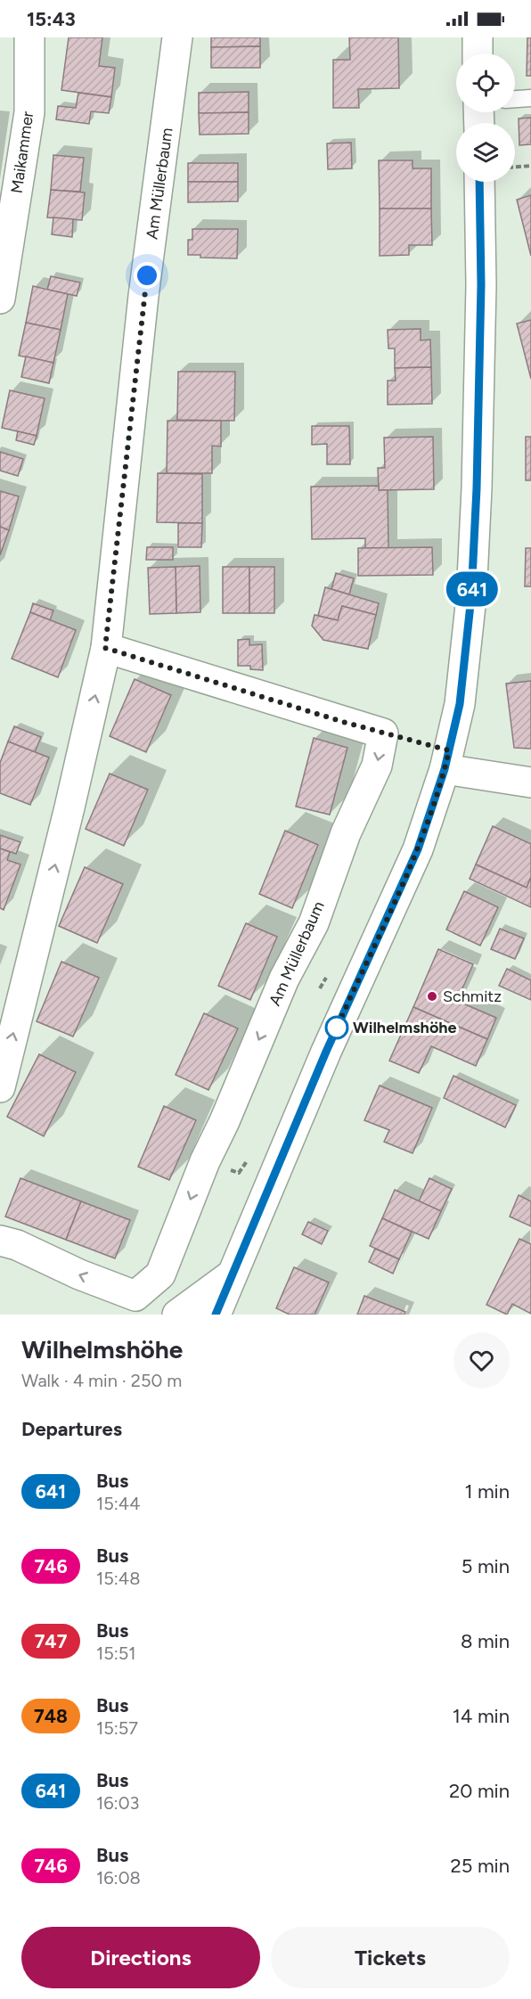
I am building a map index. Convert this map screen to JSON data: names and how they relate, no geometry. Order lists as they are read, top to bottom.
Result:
{
  "streets": {
    "street": ["Maikammer", "Am Müllerbaum"]
  },
  "places": ["Schmitz", "Wilhelmshöhe"],
  "lines": ["bus line 641"],
  "page": {
    "status": "15:43",
    "on_map": "641",
    "heading": [
      ["Wilhelmshöhe", "Walk · 4 min · 250 m"],
      "Departures"
    ],
    "list": [
      {
        "mark": "641",
        "name": "Bus",
        "note": "15:44",
        "value": "1 min"
      },
      {
        "mark": "746",
        "name": "Bus",
        "note": "15:48",
        "value": "5 min"
      },
      {
        "mark": "747",
        "name": "Bus",
        "note": "15:51",
        "value": "8 min"
      },
      {
        "mark": "748",
        "name": "Bus",
        "note": "15:57",
        "value": "14 min"
      },
      {
        "mark": "641",
        "name": "Bus",
        "note": "16:03",
        "value": "20 min"
      },
      {
        "mark": "746",
        "name": "Bus",
        "note": "16:08",
        "value": "25 min"
      }
    ],
    "buttons": ["Directions", "Tickets"]
  }
}
